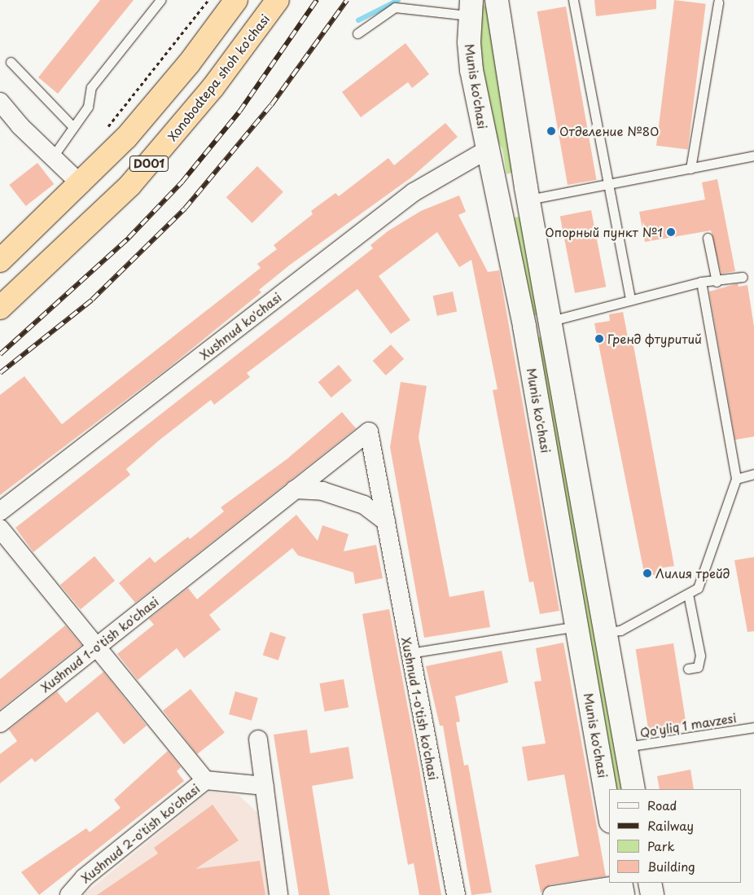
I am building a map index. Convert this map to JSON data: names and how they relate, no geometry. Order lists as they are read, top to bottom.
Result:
{
  "streets": {
    "highway": ["Xonobodtepa shoh ko'chasi", "D001"],
    "street": [
      "Munis ko'chasi",
      "Xushnud ko'chasi",
      "Xushnud 1-o'tish ko'chasi",
      "Xushnud 2-o'tish ko'chasi"
    ],
    "lane": ["Qo'yliq 1 mavzesi"]
  },
  "crossings": [
    ["Munis ko'chasi", "Xushnud ko'chasi"]
  ],
  "places": [
    "Отделение №80",
    "Опорный пункт №1",
    "Гренд фтуритий",
    "Лилия трейд"
  ],
  "legend": [
    "Road",
    "Railway",
    "Park",
    "Building"
  ]
}
